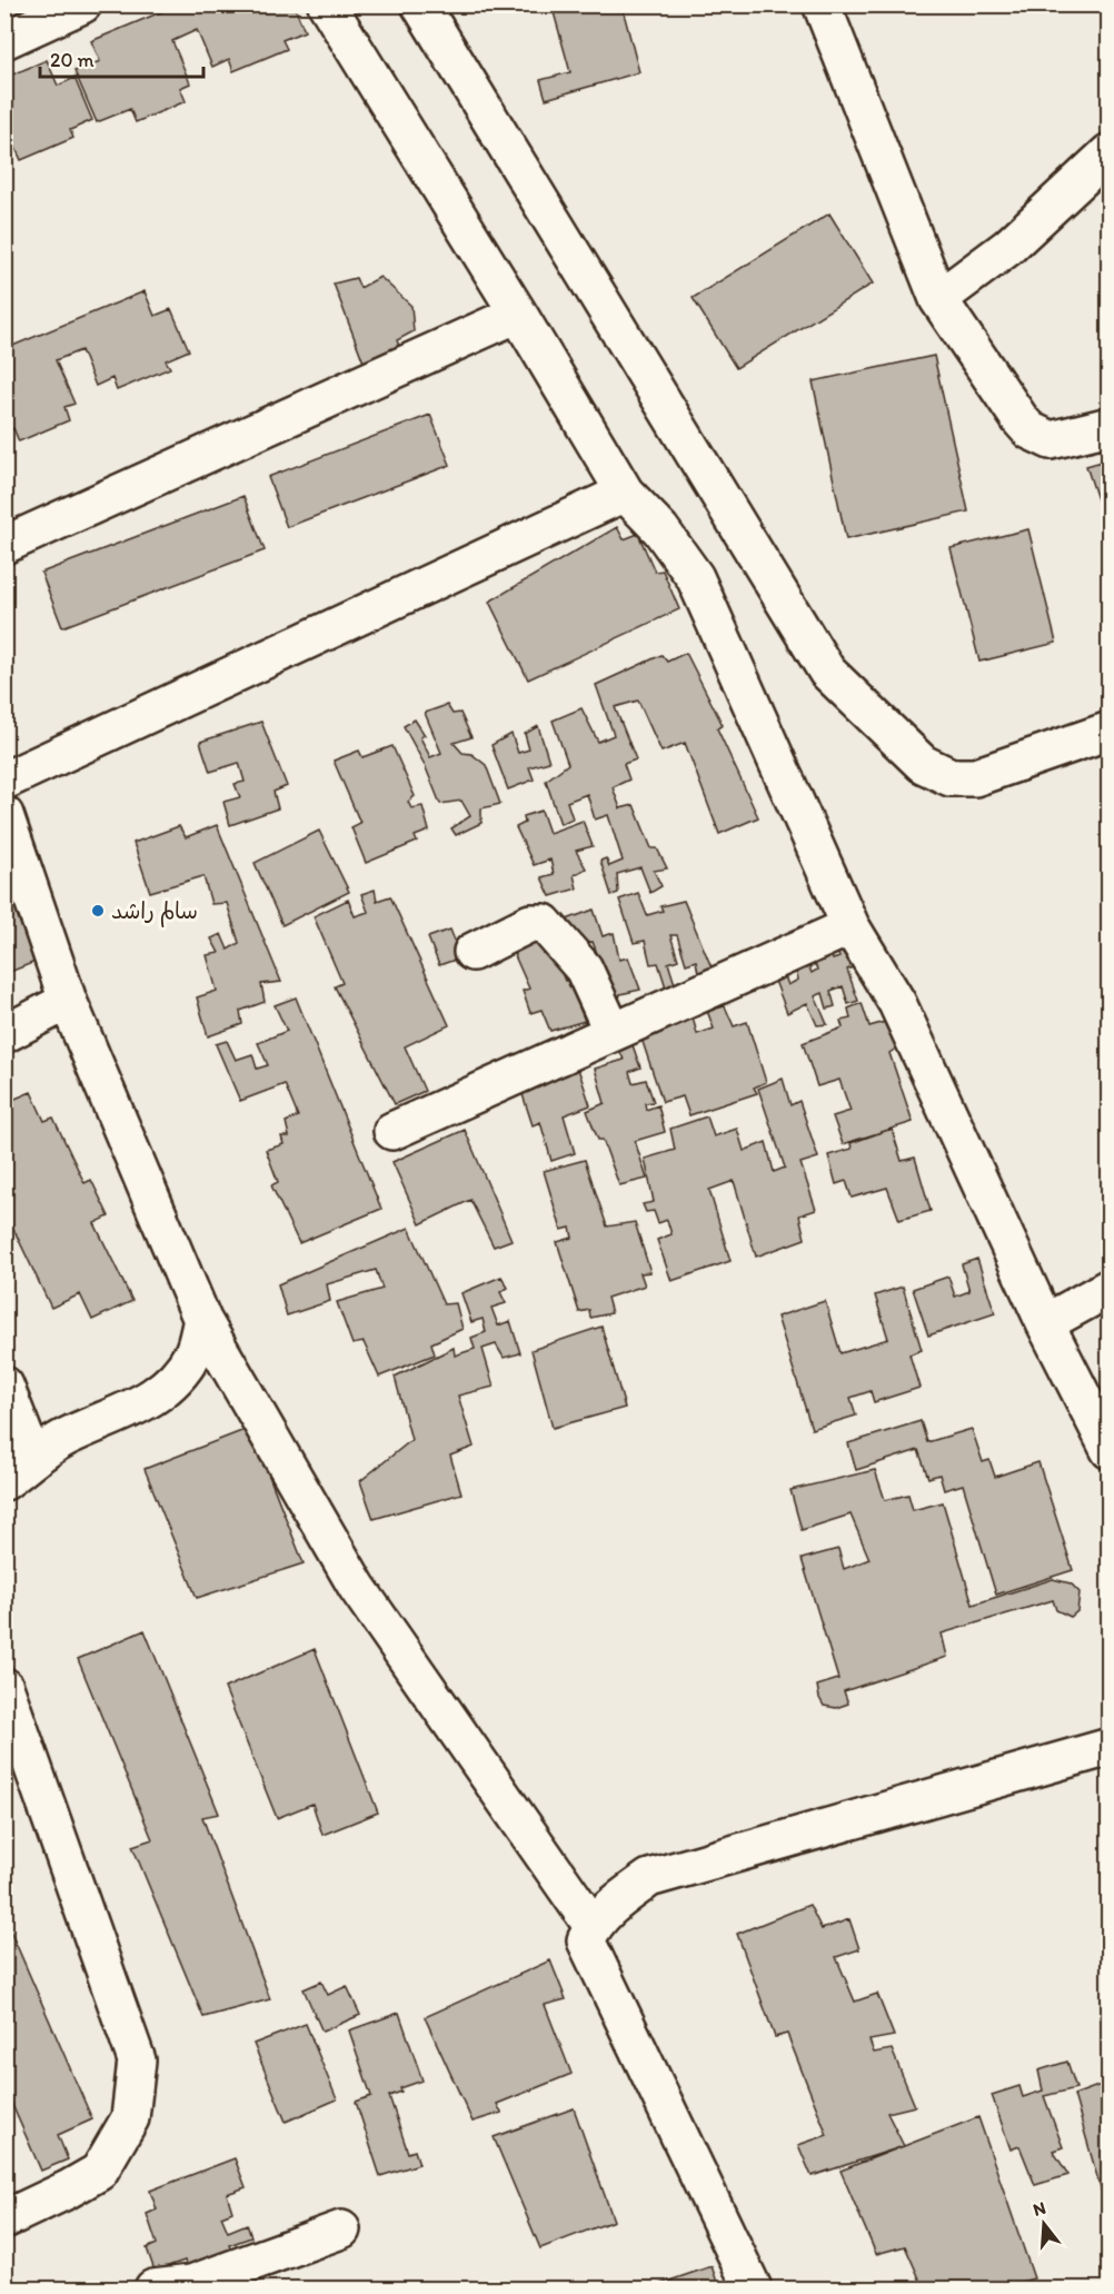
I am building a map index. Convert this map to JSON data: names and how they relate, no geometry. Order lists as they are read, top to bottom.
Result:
{
  "places": ["سالم راشد"],
  "scale_bar": "20 m",
  "north": "top"
}
